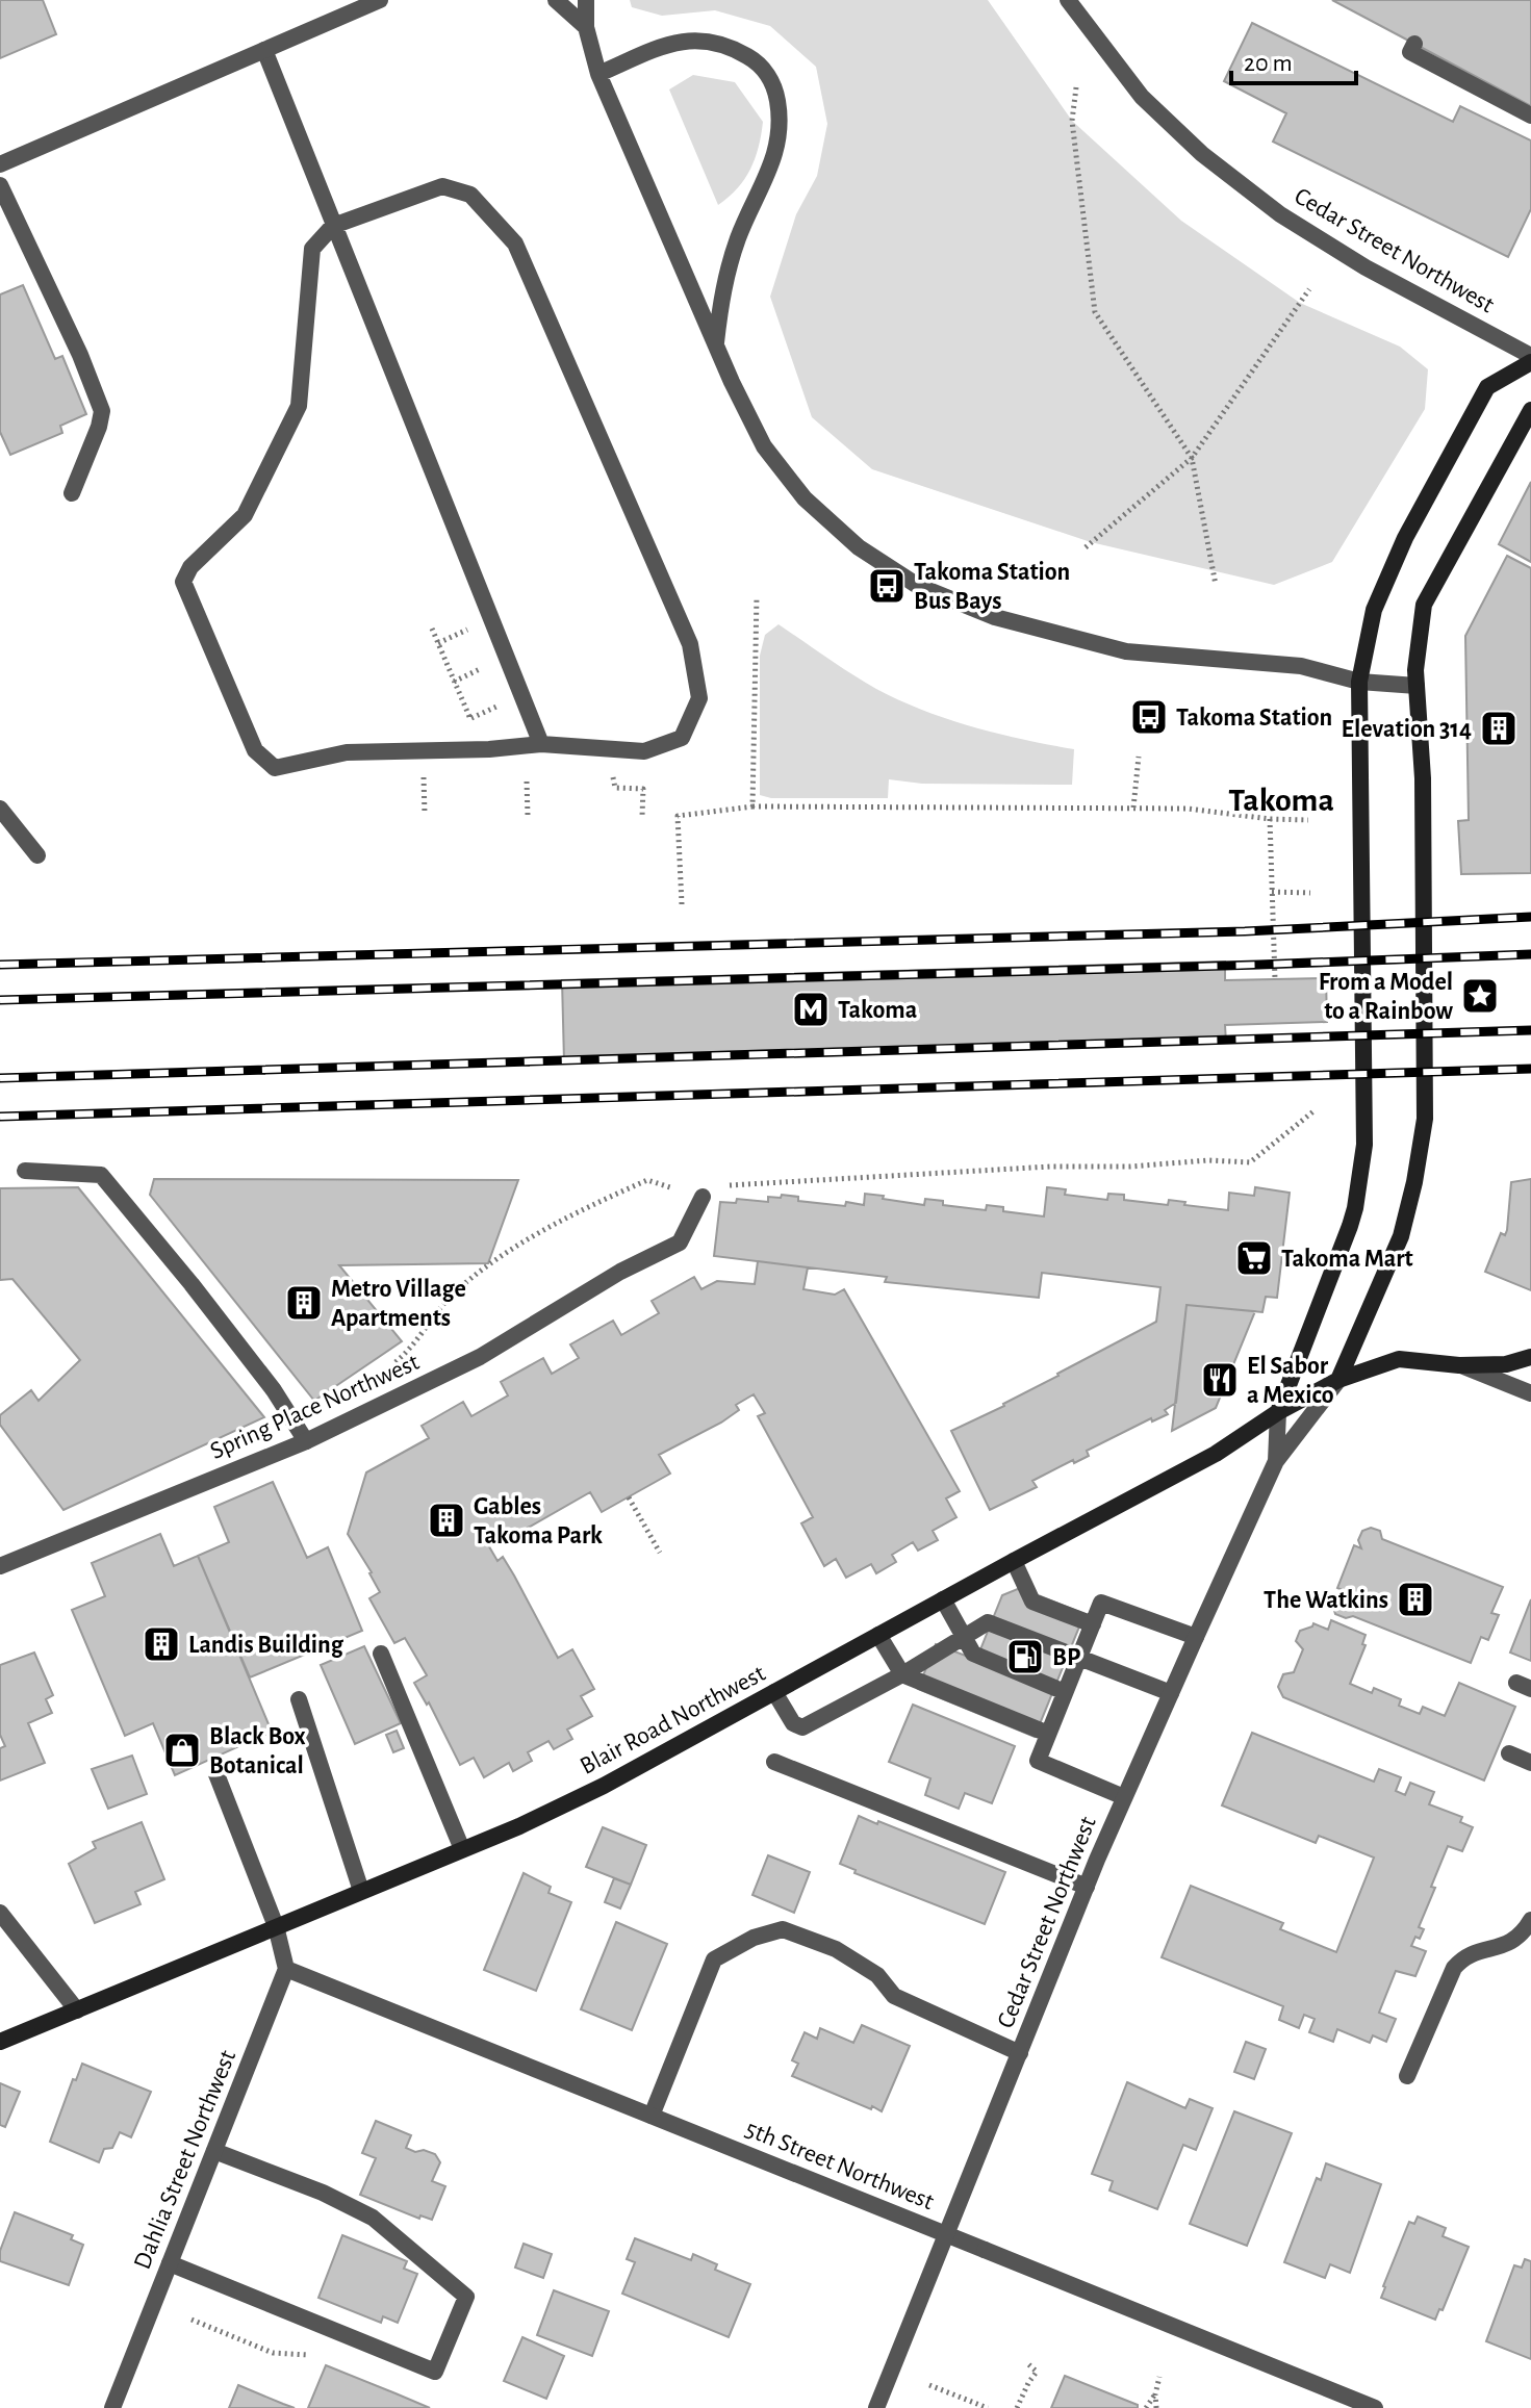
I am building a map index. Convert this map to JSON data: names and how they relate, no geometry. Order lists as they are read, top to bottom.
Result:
{
  "streets": {
    "main road": ["Cedar Street Northwest", "Blair Road Northwest"],
    "street": ["Spring Place Northwest", "Dahlia Street Northwest", "5th Street Northwest"]
  },
  "crossings": [
    ["Cedar Street Northwest", "Blair Road Northwest"],
    ["Cedar Street Northwest", "5th Street Northwest"],
    ["Dahlia Street Northwest", "5th Street Northwest"]
  ],
  "districts": ["Takoma"],
  "places": {
    "bus stop": ["Takoma Station Bus Bays", "Takoma Station"],
    "building": [
      "Elevation 314",
      "Metro Village Apartments",
      "Gables Takoma Park",
      "The Watkins",
      "Landis Building"
    ],
    "place": ["From a Model to a Rainbow"],
    "metro station": ["Takoma"],
    "supermarket": ["Takoma Mart"],
    "restaurant": ["El Sabor a Mexico"],
    "fuel station": ["BP"],
    "shop": ["Black Box Botanical"]
  },
  "scale_bar": "20 m"
}
